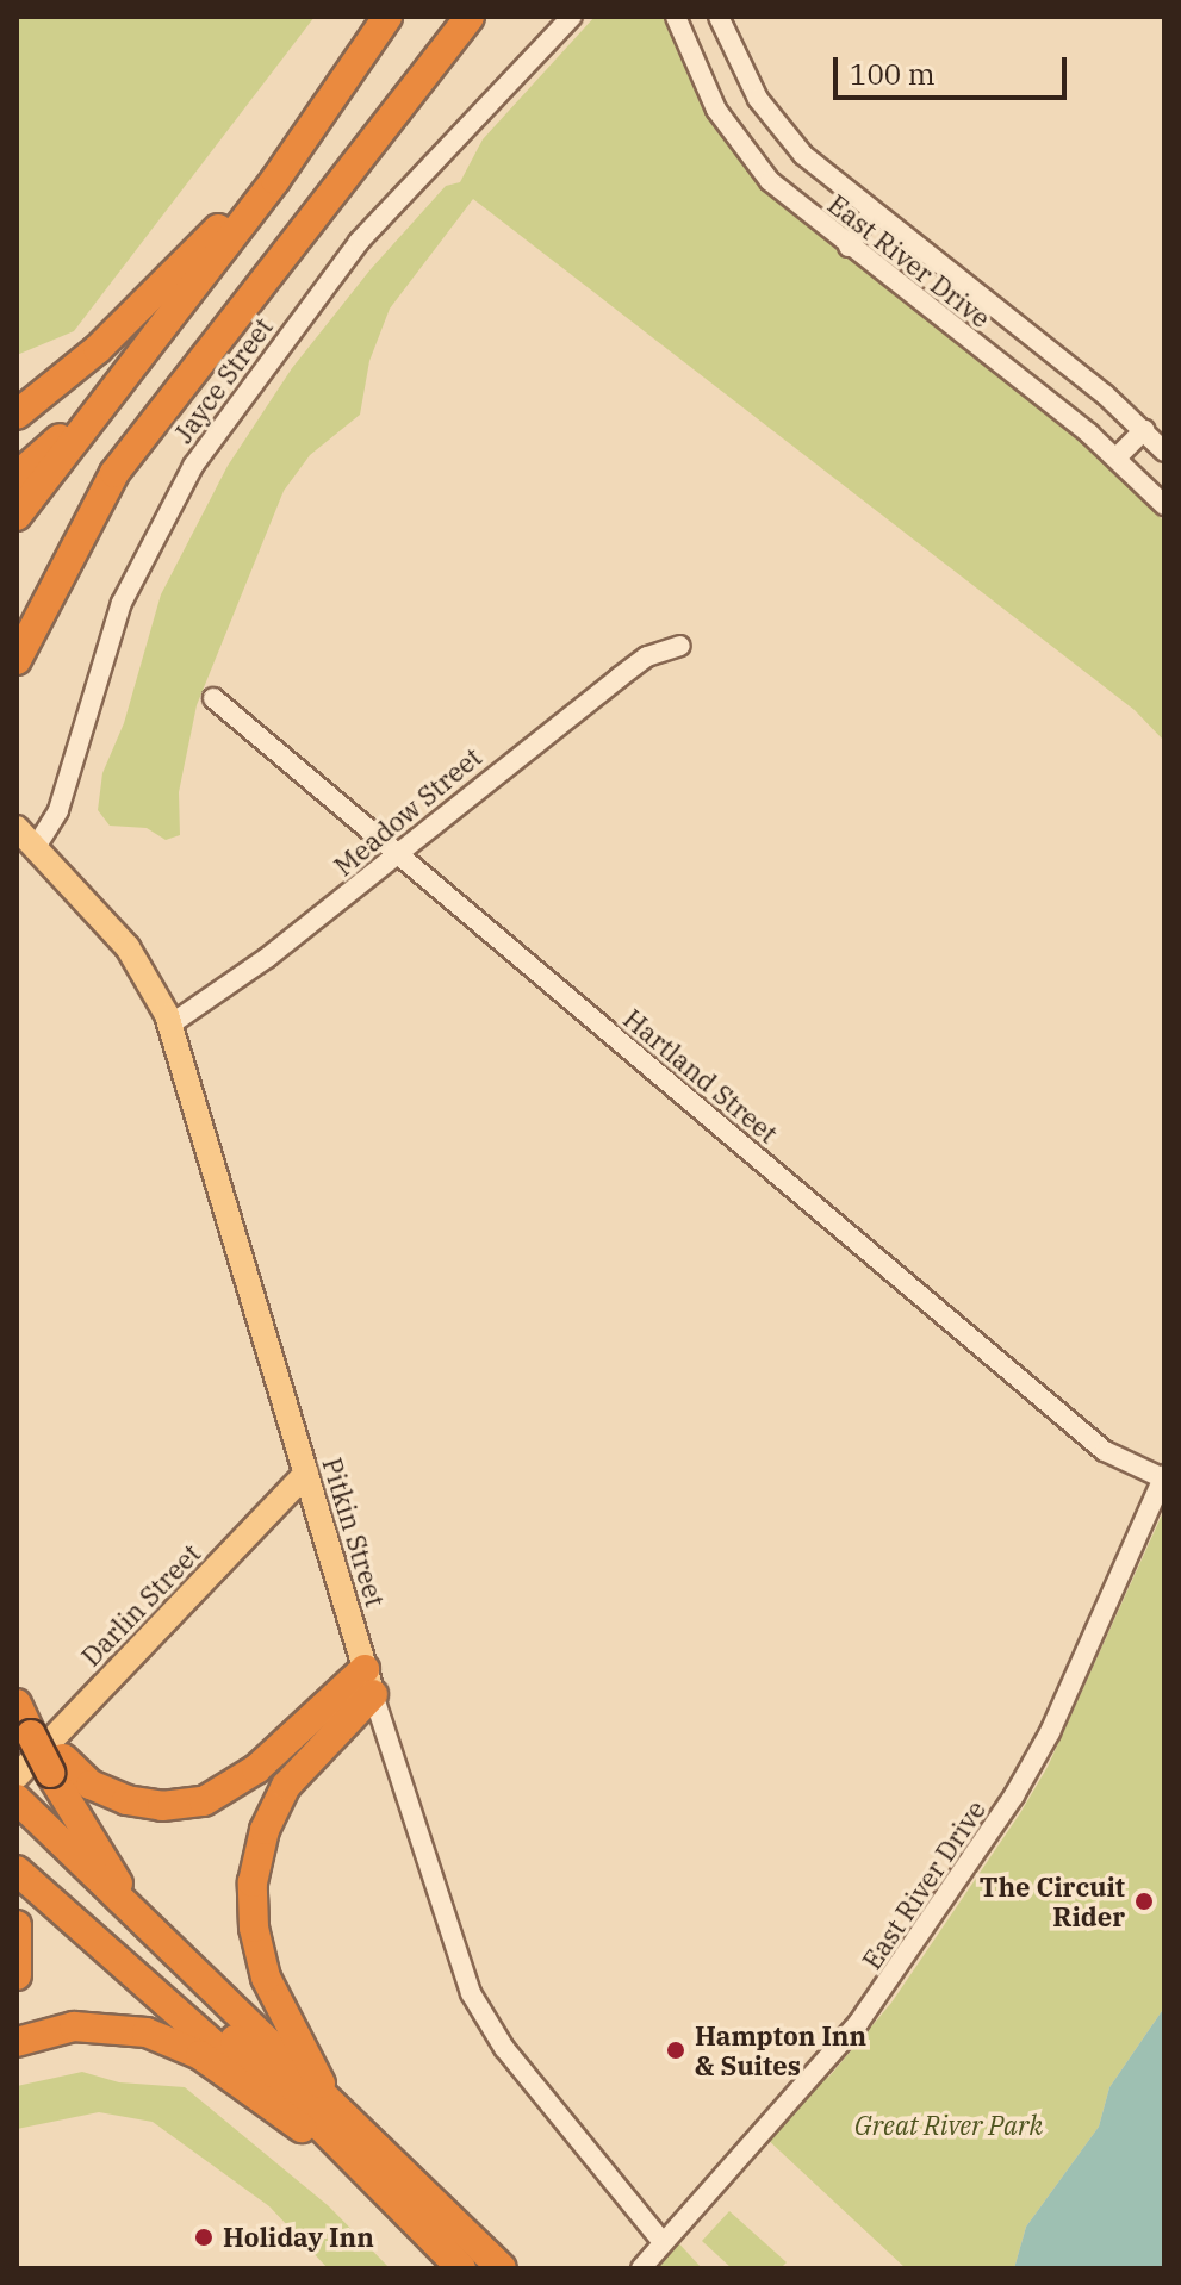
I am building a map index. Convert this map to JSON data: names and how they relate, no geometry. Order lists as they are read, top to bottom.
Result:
{
  "streets": {
    "main road": ["Pitkin Street", "Darlin Street"],
    "street": [
      "East River Drive",
      "Jayce Street",
      "Meadow Street",
      "Hartland Street"
    ]
  },
  "crossings": [
    ["East River Drive", "Hartland Street"],
    ["East River Drive", "Pitkin Street"],
    ["Jayce Street", "Pitkin Street"],
    ["Meadow Street", "Hartland Street"],
    ["Meadow Street", "Pitkin Street"],
    ["Pitkin Street", "Darlin Street"]
  ],
  "parks": ["Great River Park"],
  "places": ["The Circuit Rider", "Hampton Inn & Suites", "Holiday Inn"],
  "scale_bar": "100 m"
}
